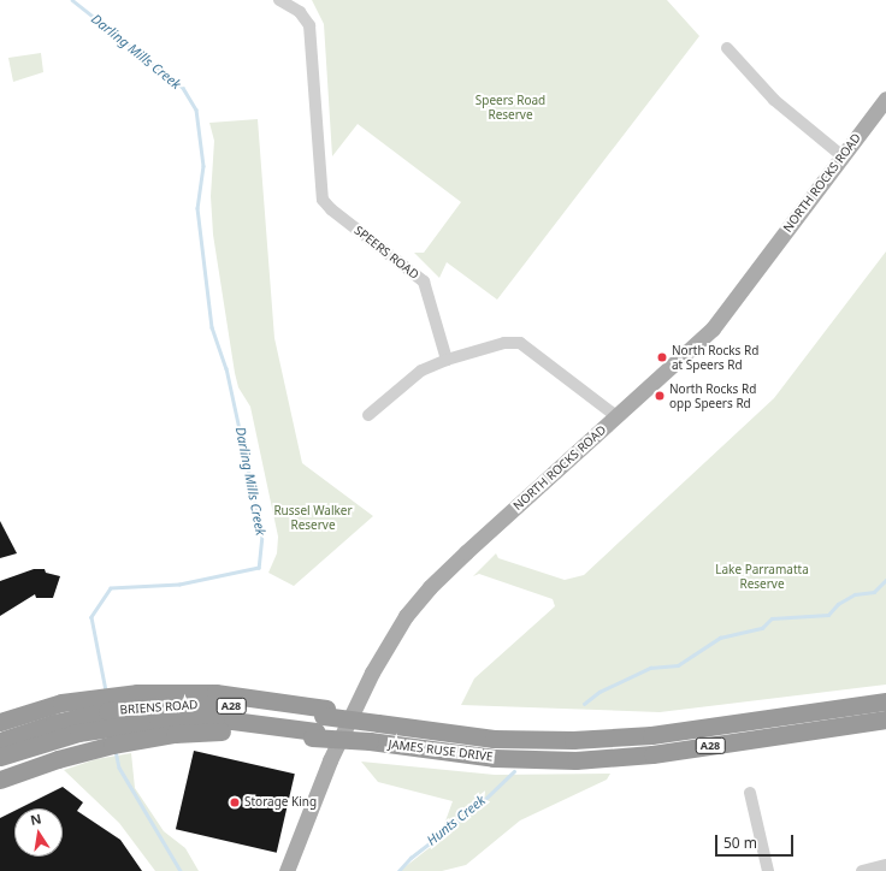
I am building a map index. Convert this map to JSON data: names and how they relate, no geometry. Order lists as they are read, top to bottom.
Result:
{
  "streets": {
    "highway": ["A28", "BRIENS ROAD", "JAMES RUSE DRIVE"],
    "main road": ["NORTH ROCKS ROAD"],
    "street": ["SPEERS ROAD"]
  },
  "crossings": [
    ["A28", "BRIENS ROAD"],
    ["BRIENS ROAD", "JAMES RUSE DRIVE"]
  ],
  "water": ["Darling Mills Creek", "Hunts Creek"],
  "parks": ["Speers Road Reserve", "Russel Walker Reserve", "Lake Parramatta Reserve"],
  "places": ["North Rocks Rd at Speers Rd", "North Rocks Rd opp Speers Rd", "Storage King"],
  "scale_bar": "50 m",
  "north": "top"
}
